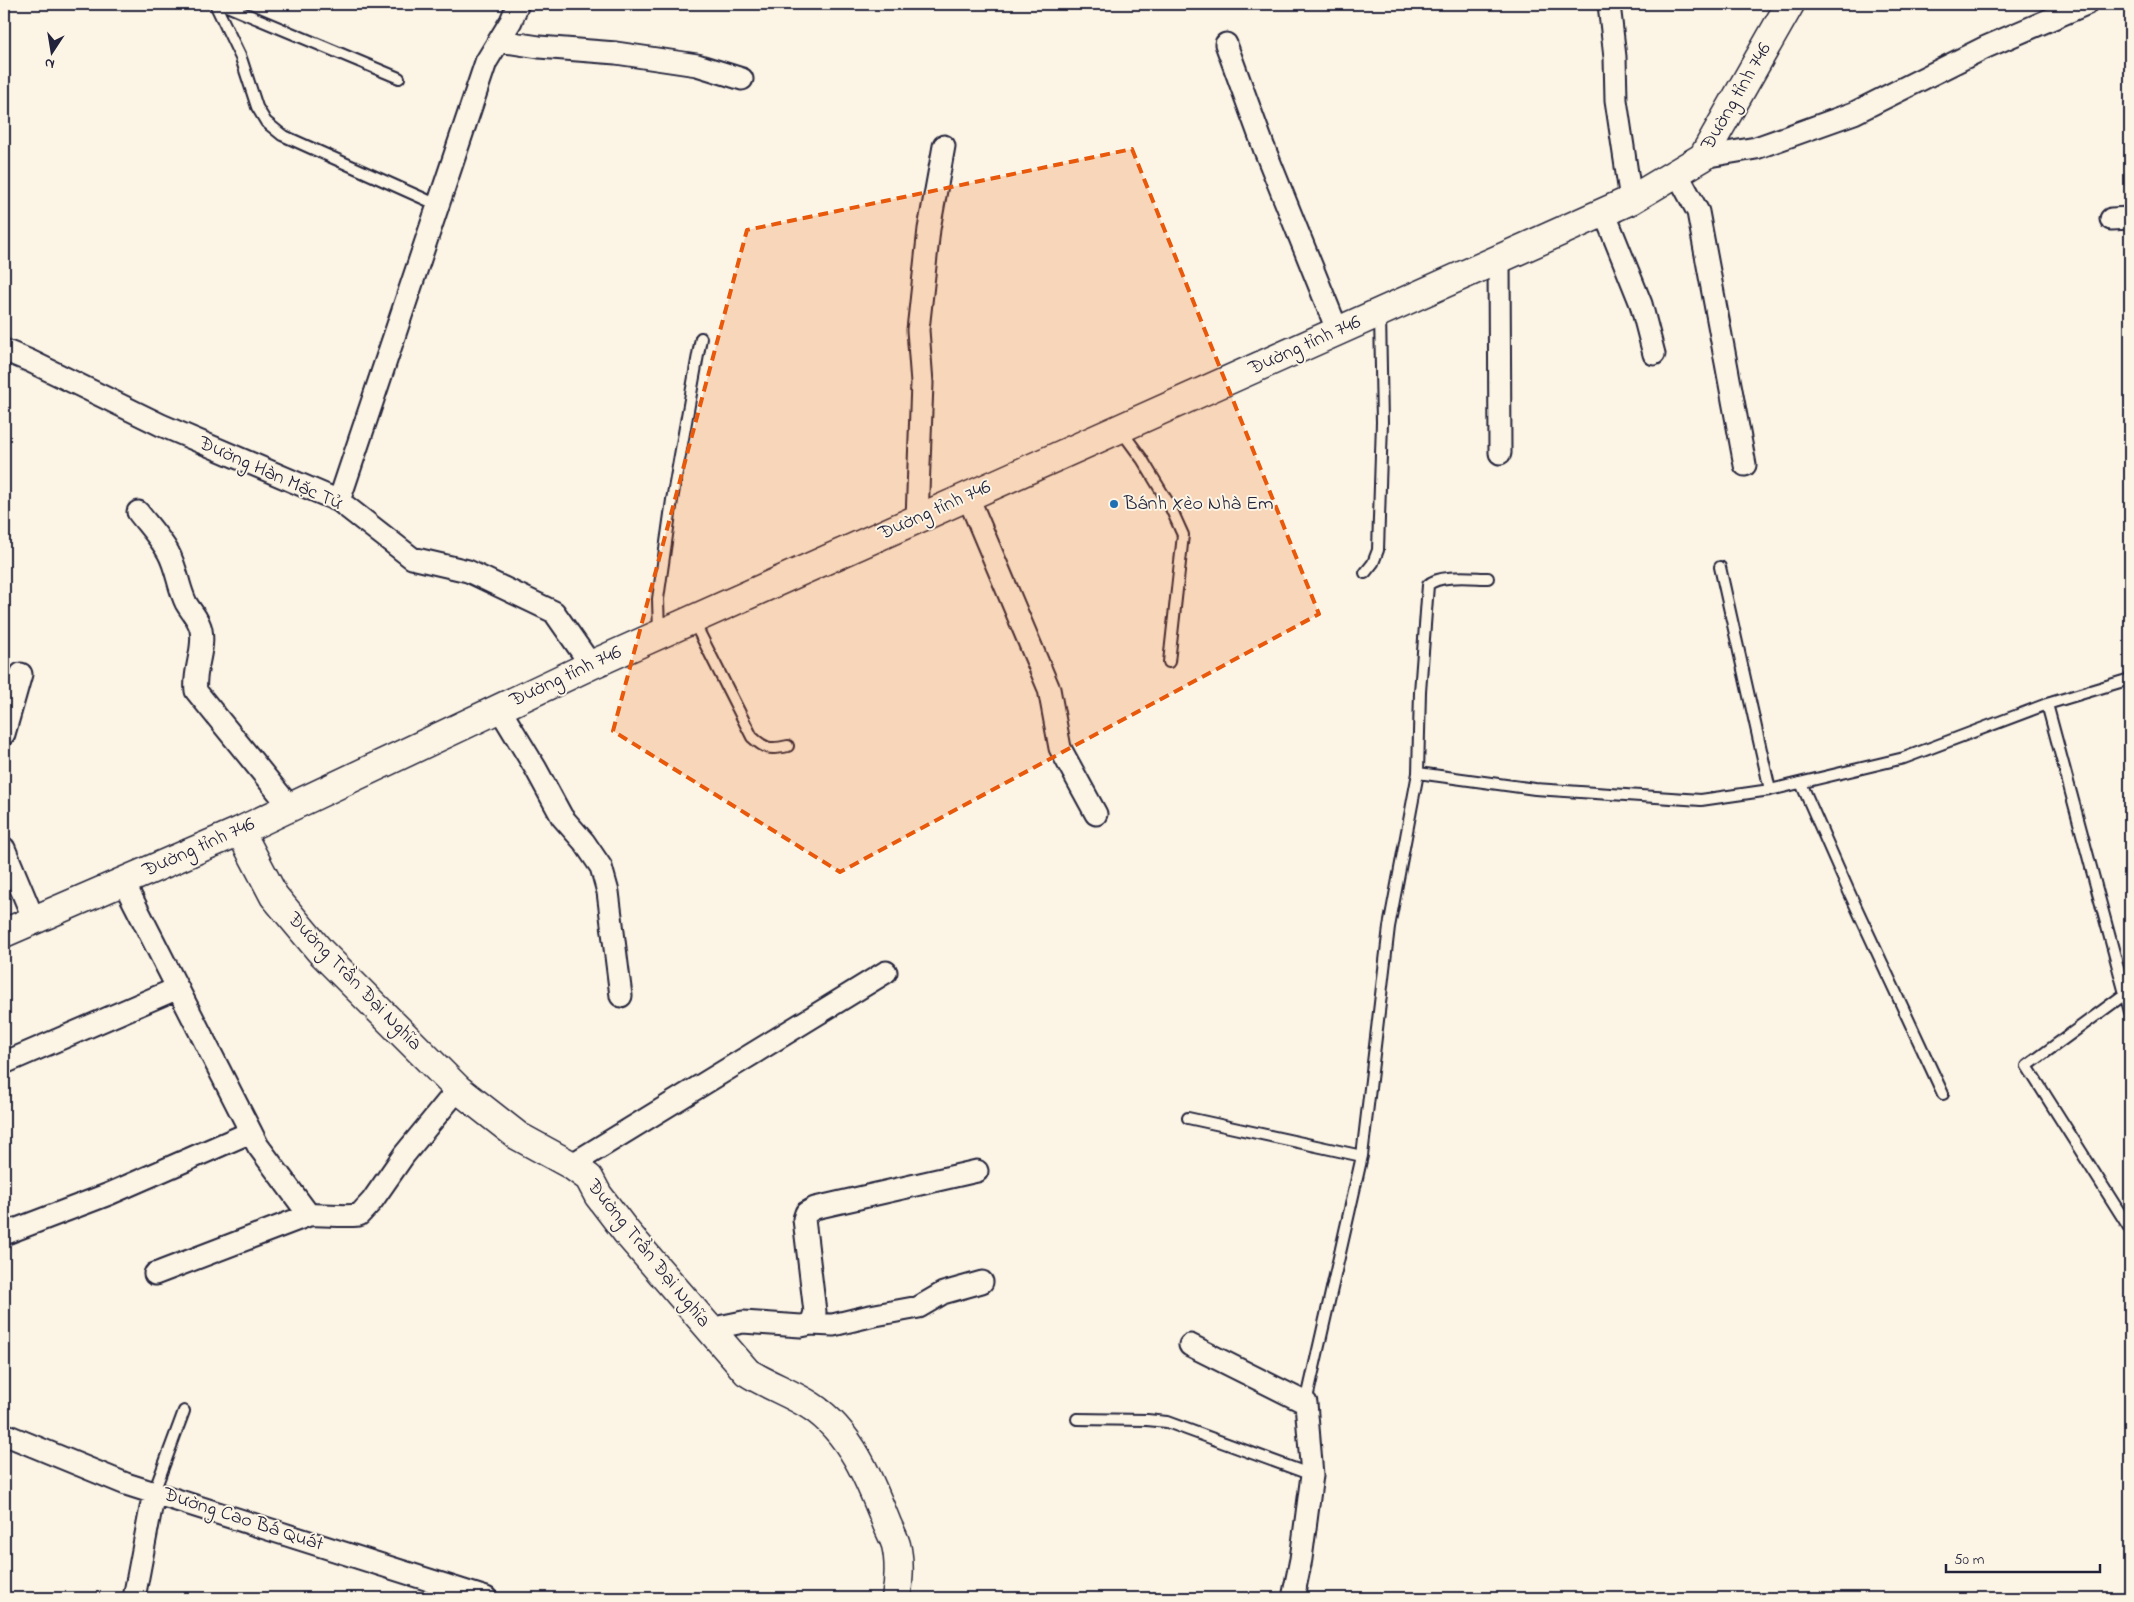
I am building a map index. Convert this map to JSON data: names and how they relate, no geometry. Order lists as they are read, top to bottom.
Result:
{
  "streets": {
    "main road": ["Đường tỉnh 746", "Đường Trần Đại Nghĩa"],
    "street": ["Đường Hàn Mặc Tử", "Đường Cao Bá Quát"]
  },
  "crossings": [
    ["Đường tỉnh 746", "Đường Hàn Mặc Tử"],
    ["Đường tỉnh 746", "Đường Trần Đại Nghĩa"]
  ],
  "places": ["Bánh Xèo Nhà Em"],
  "scale_bar": "50 m",
  "north": "bottom"
}
